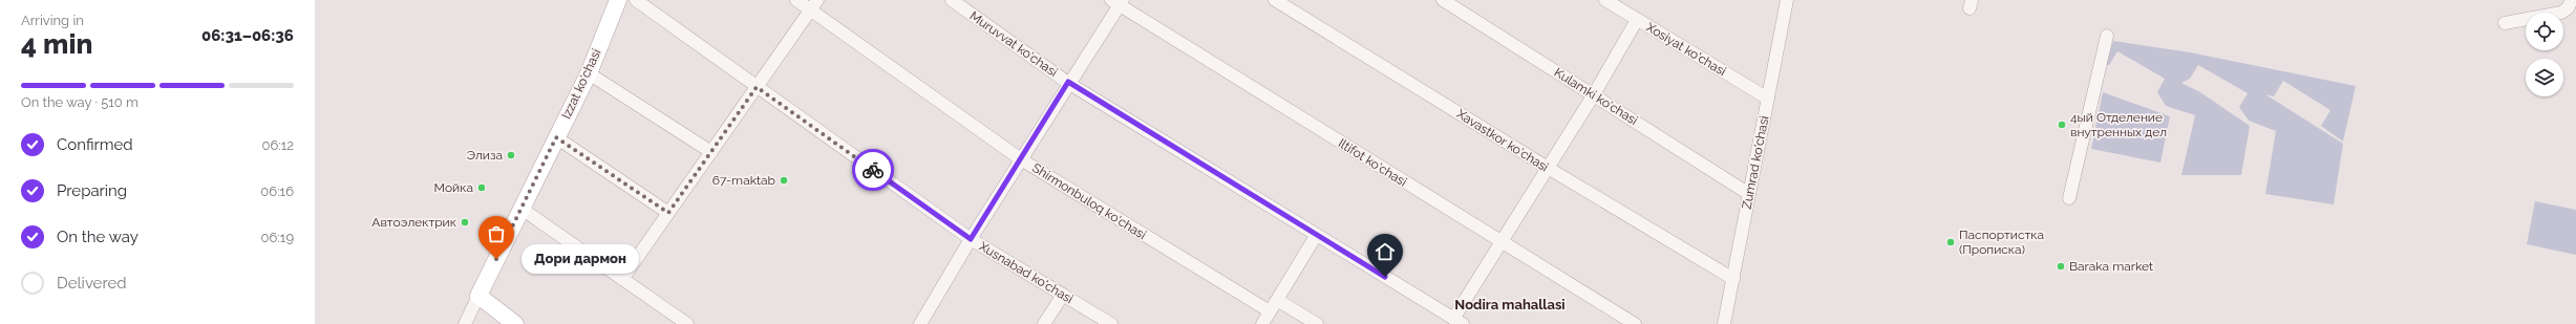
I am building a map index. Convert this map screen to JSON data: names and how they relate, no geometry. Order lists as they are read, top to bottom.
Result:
{
  "streets": {
    "main road": ["Izzat ko'chasi"],
    "street": [
      "Muruvvat ko'chasi",
      "Xosiyat ko'chasi",
      "Kulamki ko'chasi",
      "Xavastkor ko'chasi",
      "Iltifot ko'chasi",
      "Zumrad ko'chasi",
      "Shirmonbuloq ko'chasi",
      "Xusnabad ko'chasi"
    ]
  },
  "crossings": [
    ["Xosiyat ko'chasi", "Zumrad ko'chasi"],
    ["Kulamki ko'chasi", "Zumrad ko'chasi"],
    ["Xavastkor ko'chasi", "Zumrad ko'chasi"]
  ],
  "districts": ["Nodira mahallasi"],
  "places": [
    "4ый Отделение внутренных дел",
    "Элиза",
    "67-maktab",
    "Мойка",
    "Автоэлектрик",
    "Паспортистка (Прописка)",
    "Дори дармон",
    "Baraka market"
  ],
  "page": {
    "heading": ["4 min", "Arriving in", "06:31–06:36"],
    "bar": "On the way · 510 m",
    "list": [
      ["Confirmed", "06:12"],
      ["Preparing", "06:16"],
      ["On the way", "06:19"],
      "Delivered"
    ],
    "bubble": "Дори дармон"
  }
}
